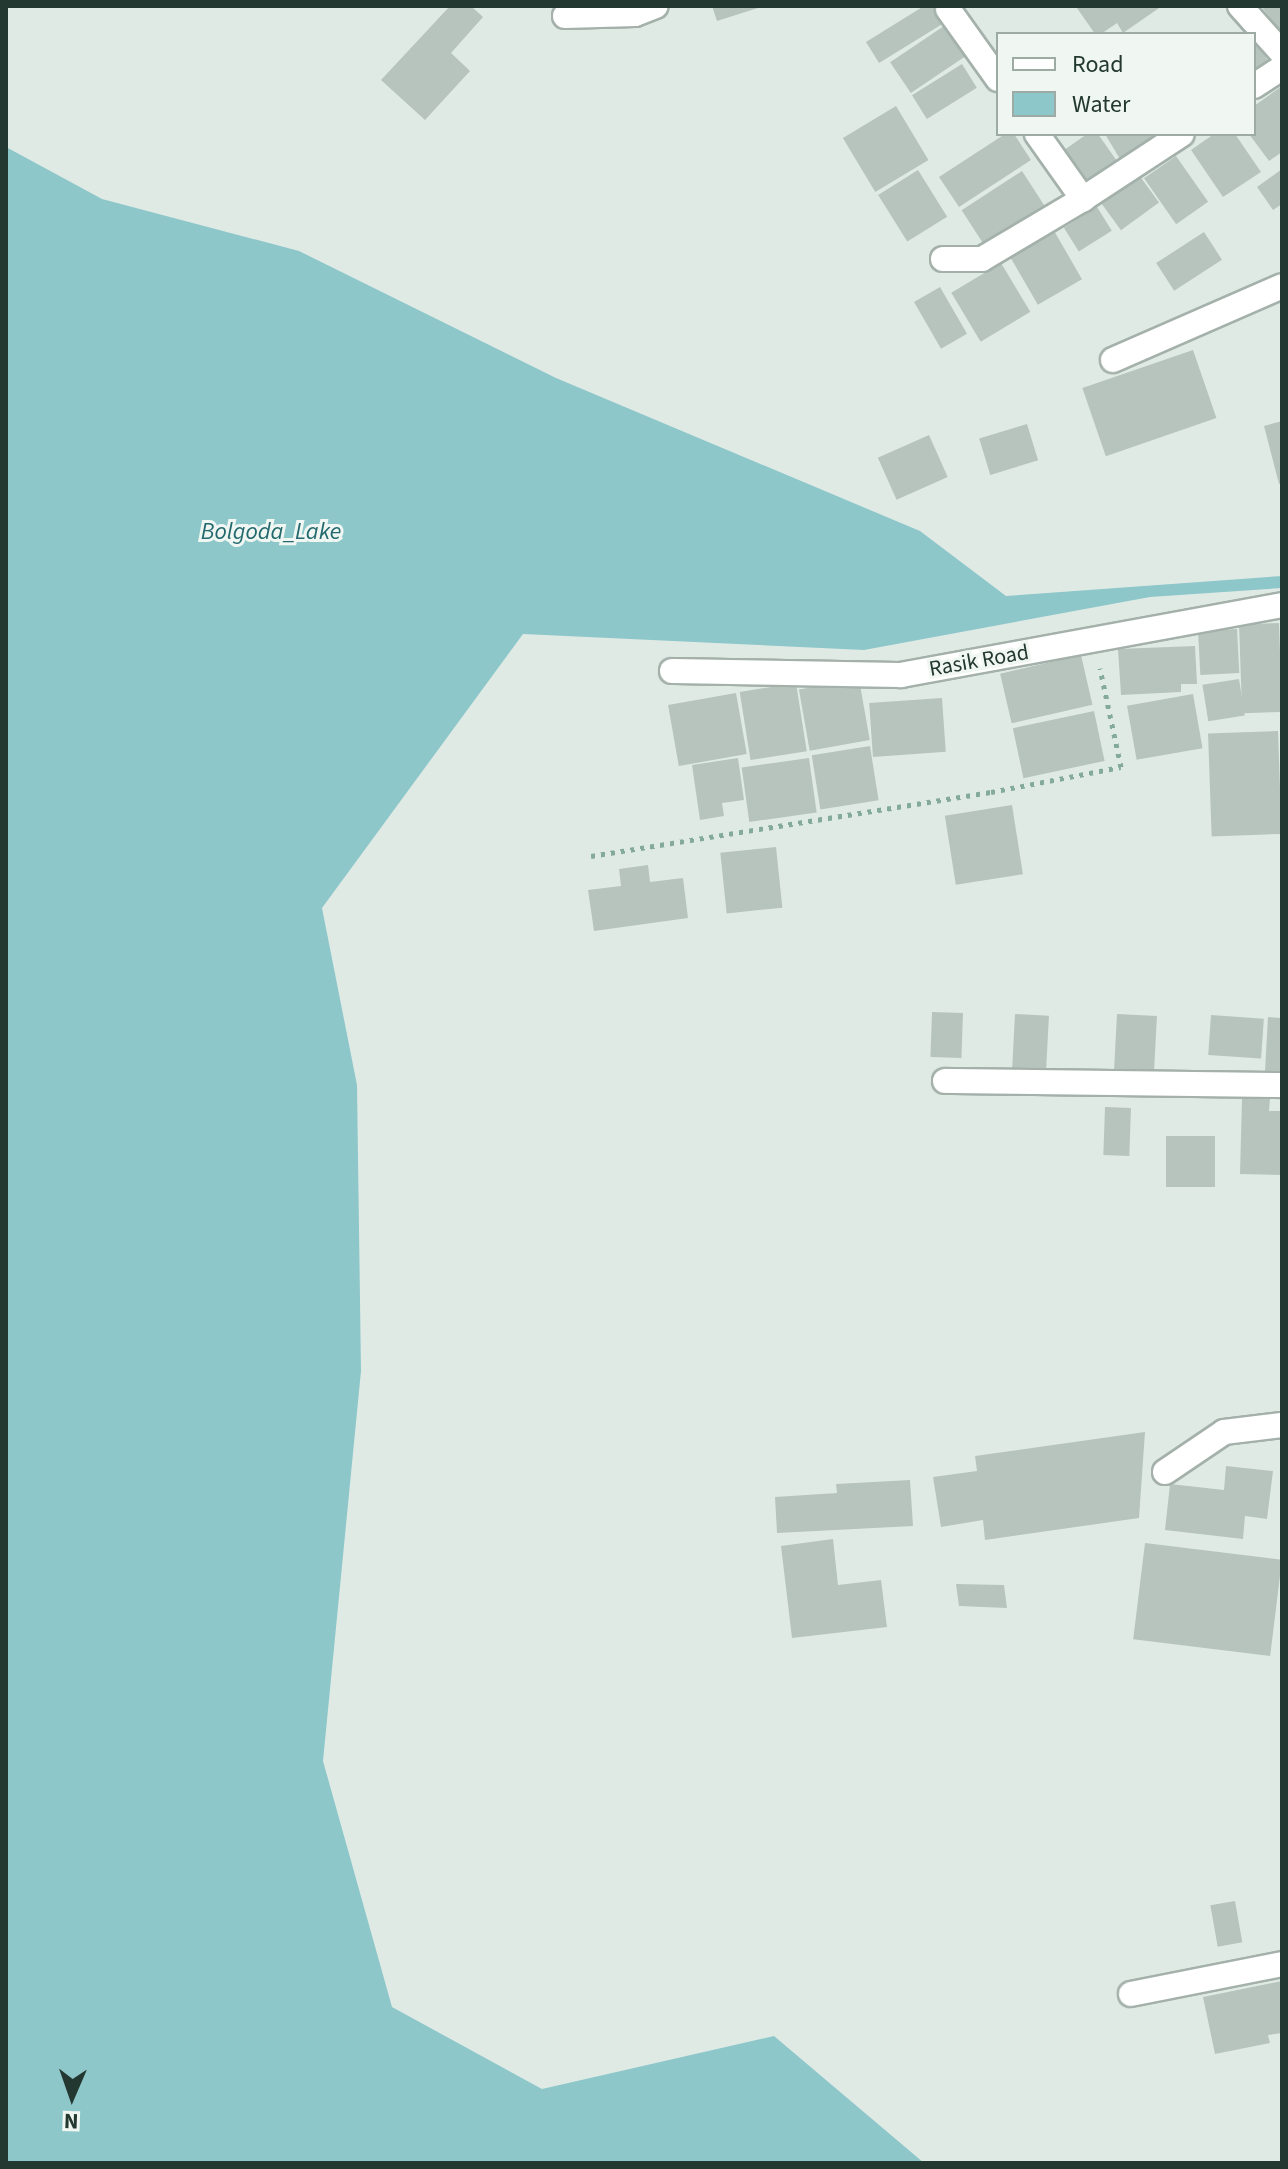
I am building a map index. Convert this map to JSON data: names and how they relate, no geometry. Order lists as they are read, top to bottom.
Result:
{
  "streets": {
    "street": ["Rasik Road"]
  },
  "water": ["Bolgoda_Lake"],
  "legend": ["Road", "Water"],
  "north": "bottom"
}
